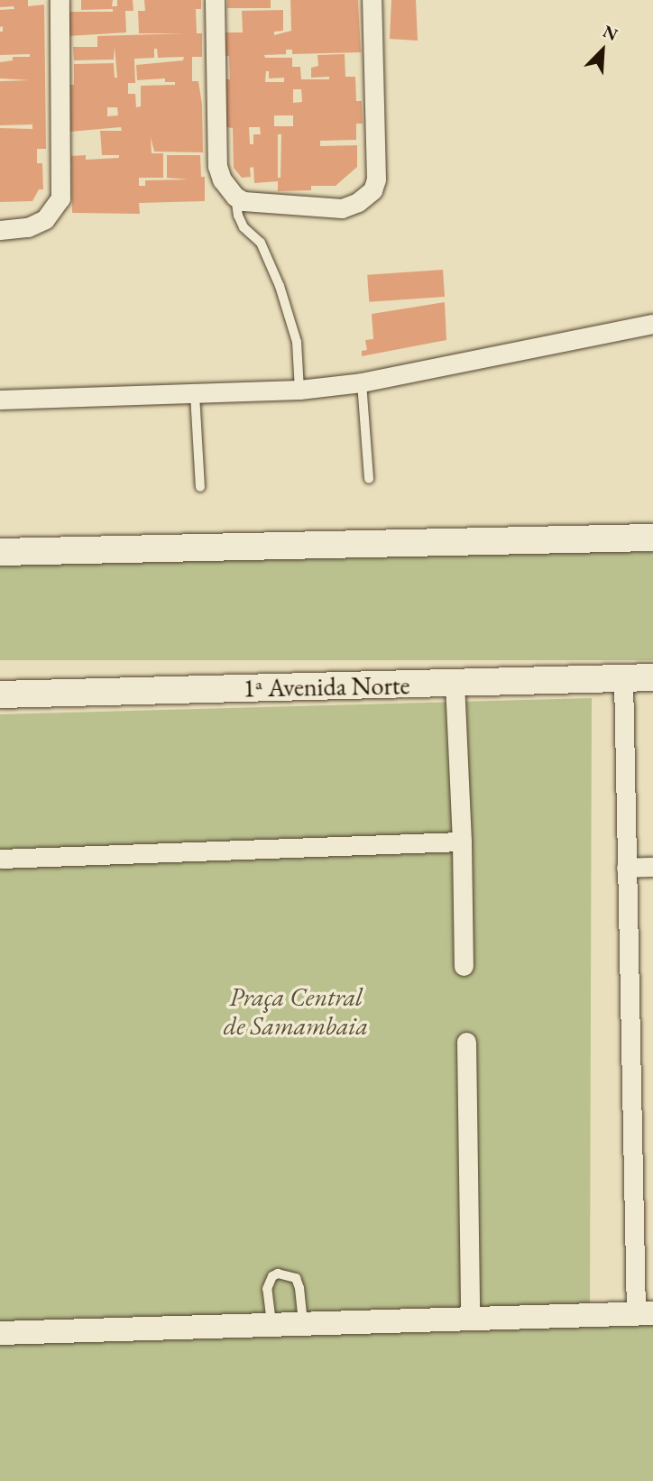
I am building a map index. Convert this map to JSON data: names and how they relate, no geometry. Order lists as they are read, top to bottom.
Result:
{
  "streets": {
    "main road": ["1ᵃ Avenida Norte"]
  },
  "parks": ["Praça Central de Samambaia"],
  "north": "top right"
}
